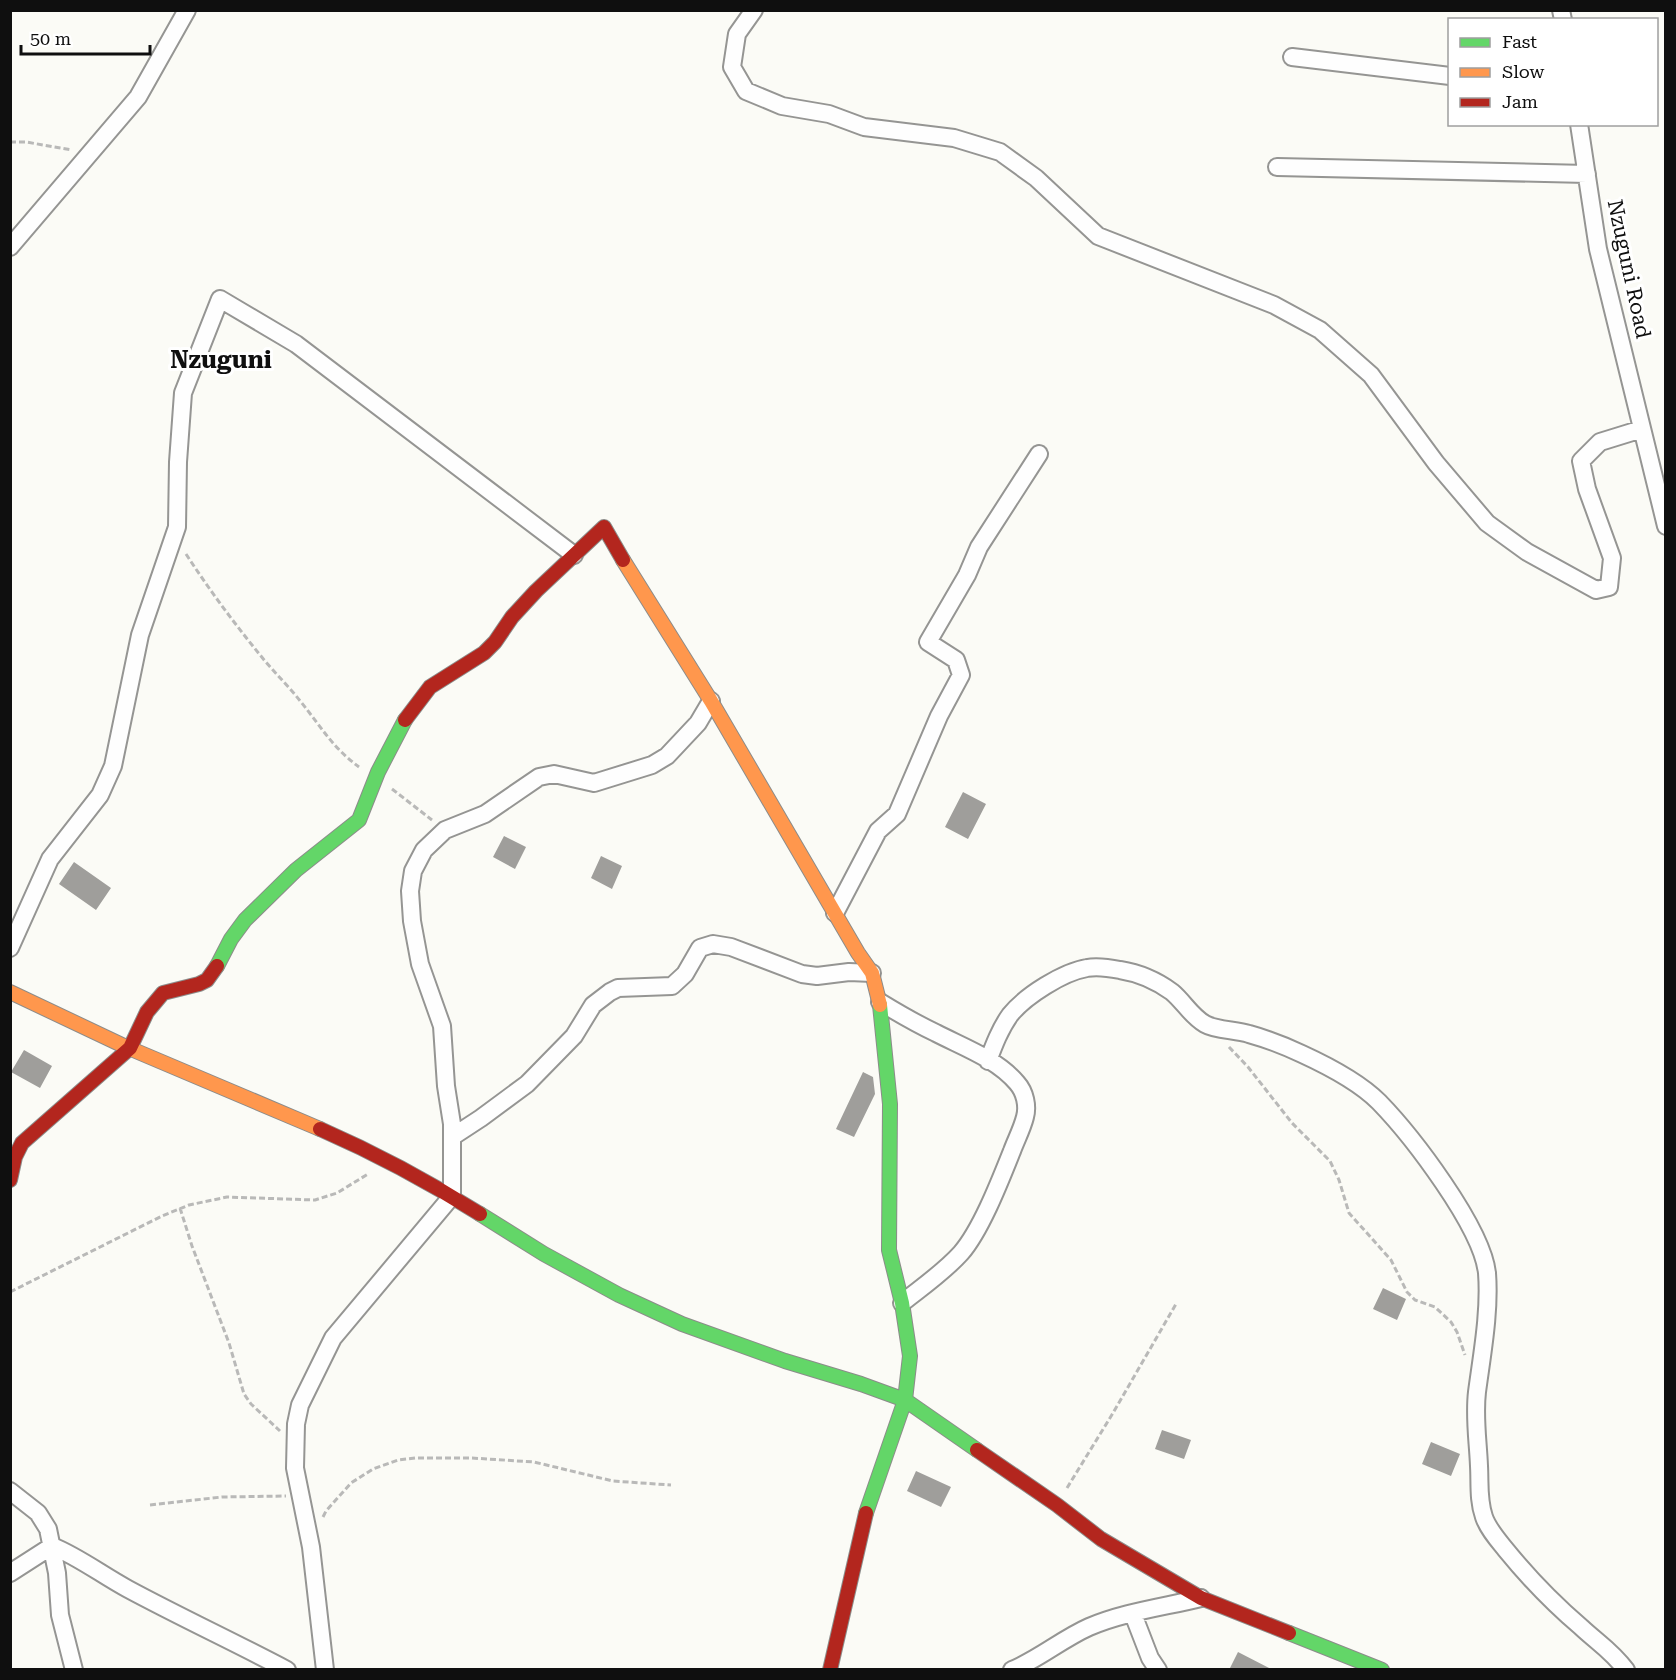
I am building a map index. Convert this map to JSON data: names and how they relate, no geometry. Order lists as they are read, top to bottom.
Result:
{
  "streets": {
    "street": ["Nzuguni Road"]
  },
  "districts": ["Nzuguni"],
  "legend": ["Fast", "Slow", "Jam"],
  "scale_bar": "50 m"
}
